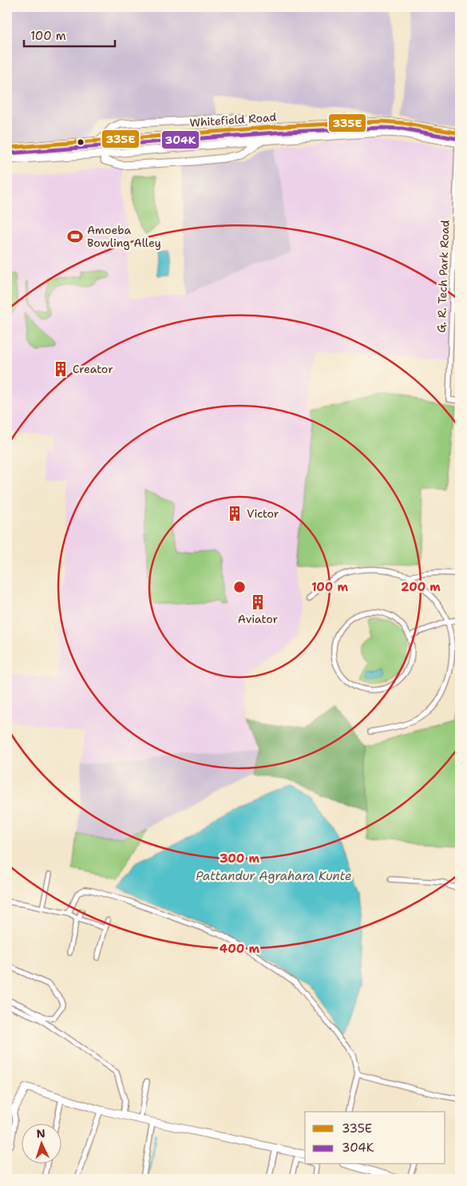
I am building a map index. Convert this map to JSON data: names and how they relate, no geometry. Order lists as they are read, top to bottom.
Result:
{
  "streets": {
    "main road": ["Whitefield Road"],
    "street": ["G. R. Tech Park Road"]
  },
  "crossings": [
    ["Whitefield Road", "G. R. Tech Park Road"]
  ],
  "water": ["Pattandur Agrahara Kunte"],
  "places": {
    "sports": ["Amoeba Bowling Alley"],
    "building": ["Creator", "Victor", "Aviator"]
  },
  "lines": ["transit line 335E", "transit line 304K"],
  "legend": ["335E", "304K"],
  "scale_bar": "100 m",
  "north": "top",
  "rings": [
    "100 m",
    "200 m",
    "300 m",
    "400 m"
  ]
}
